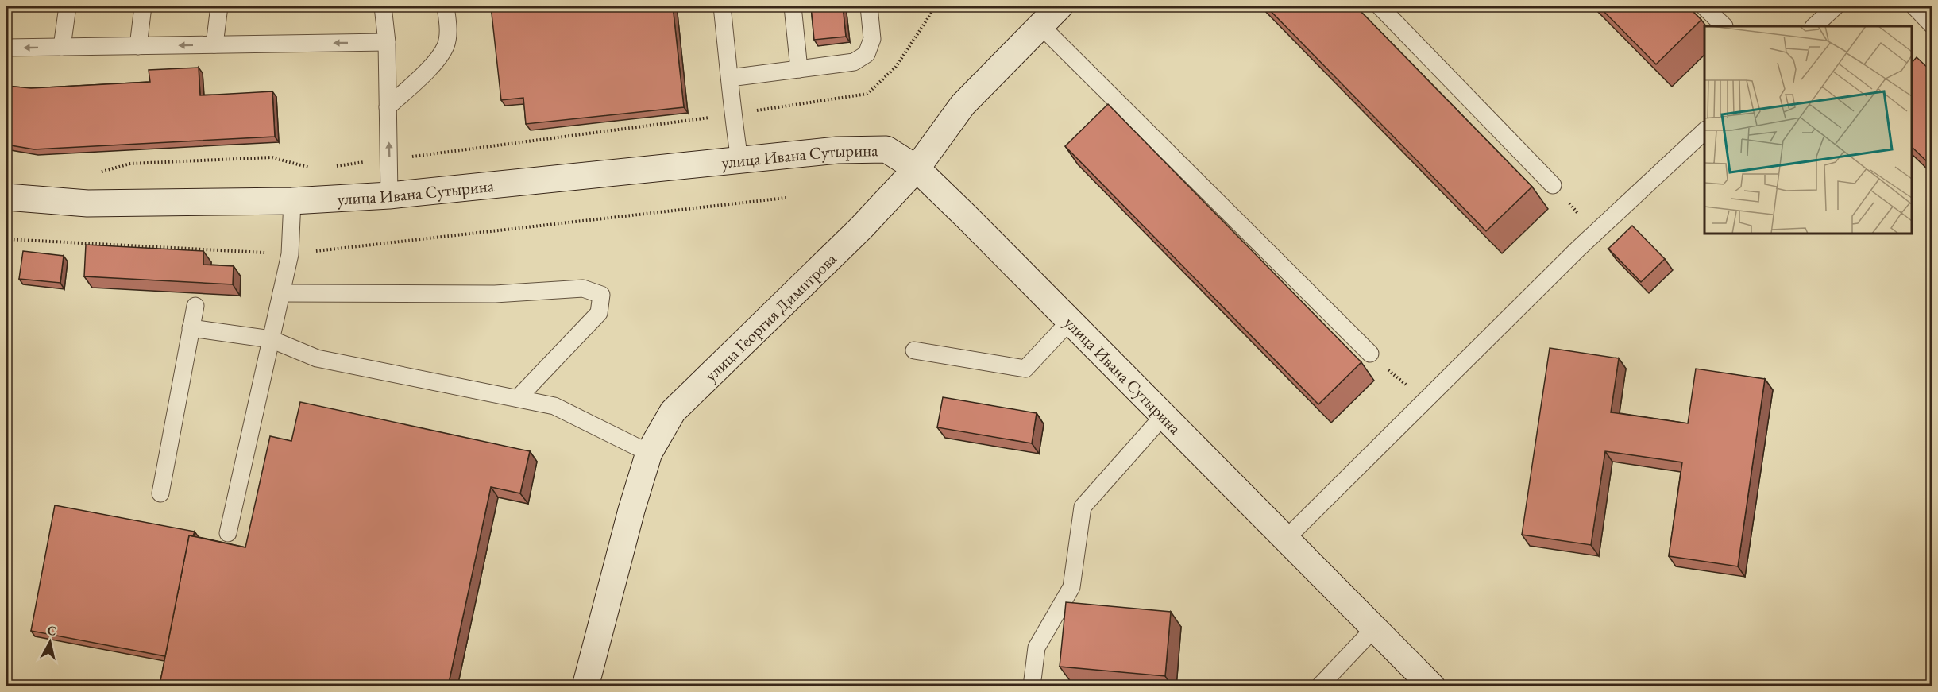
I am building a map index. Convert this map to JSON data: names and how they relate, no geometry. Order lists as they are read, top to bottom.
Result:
{
  "streets": {
    "main road": ["улица Ивана Сутырина", "улица Георгия Димитрова"]
  },
  "crossings": [
    ["улица Ивана Сутырина", "улица Георгия Димитрова"]
  ],
  "north": "top"
}
